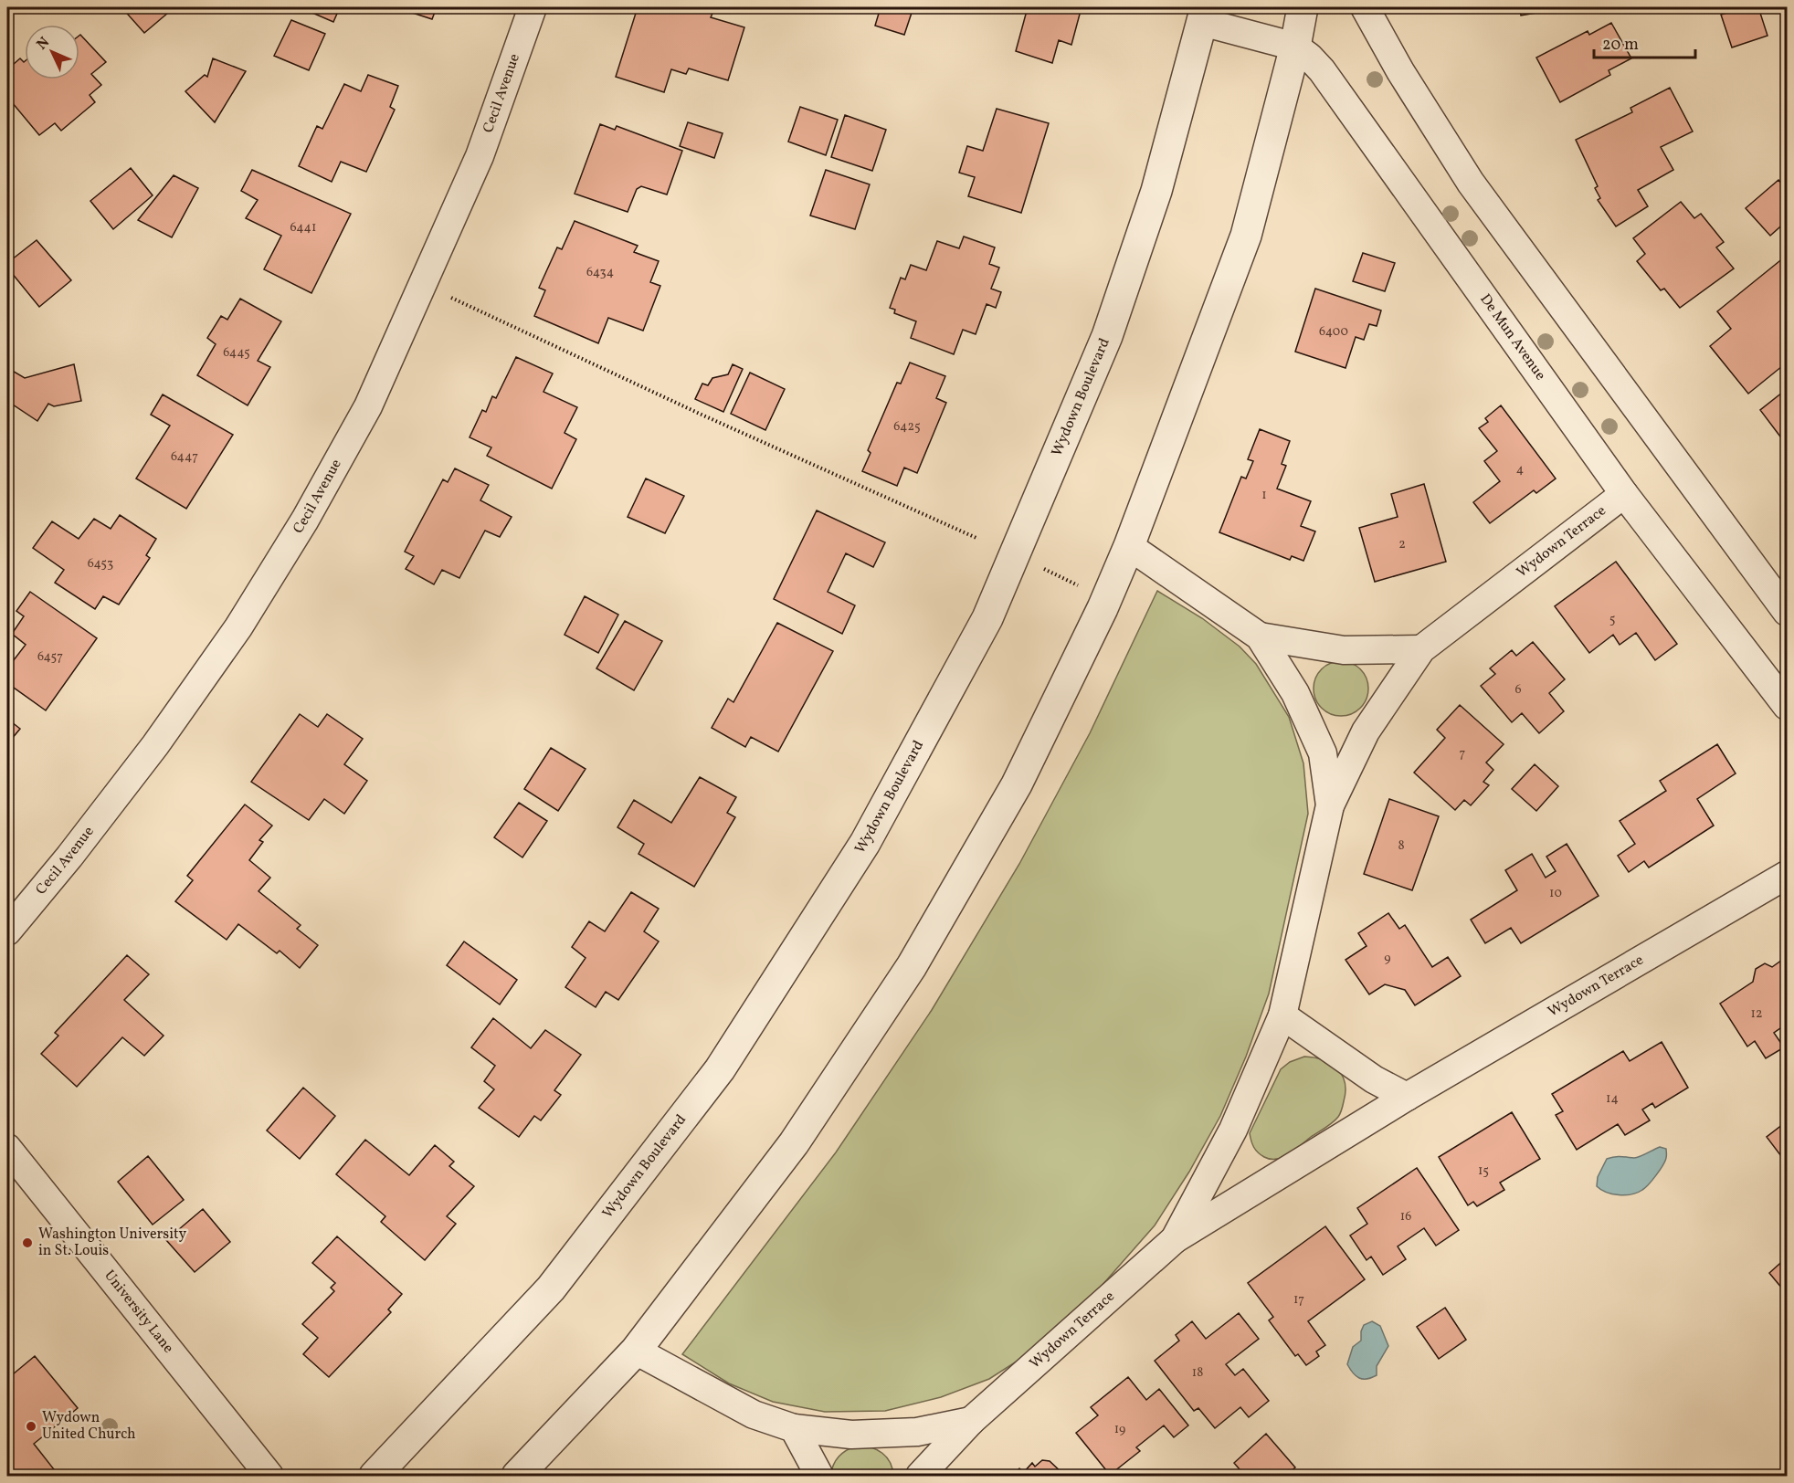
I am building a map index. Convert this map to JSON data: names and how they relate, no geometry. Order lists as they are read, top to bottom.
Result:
{
  "streets": {
    "street": [
      "Cecil Avenue",
      "De Mun Avenue",
      "Wydown Boulevard",
      "Wydown Terrace",
      "University Lane"
    ]
  },
  "crossings": [
    ["De Mun Avenue", "Wydown Boulevard"],
    ["De Mun Avenue", "Wydown Terrace"]
  ],
  "places": ["Washington University in St. Louis", "Wydown United Church"],
  "house_numbers": [
    "6441",
    "6434",
    "6400",
    "6445",
    "6425",
    "6447",
    "4",
    "1",
    "2",
    "6453",
    "5",
    "6457",
    "6",
    "7",
    "8",
    "10",
    "9",
    "12",
    "14",
    "15",
    "16",
    "17",
    "18",
    "19"
  ],
  "scale_bar": "20 m",
  "north": "top left"
}
